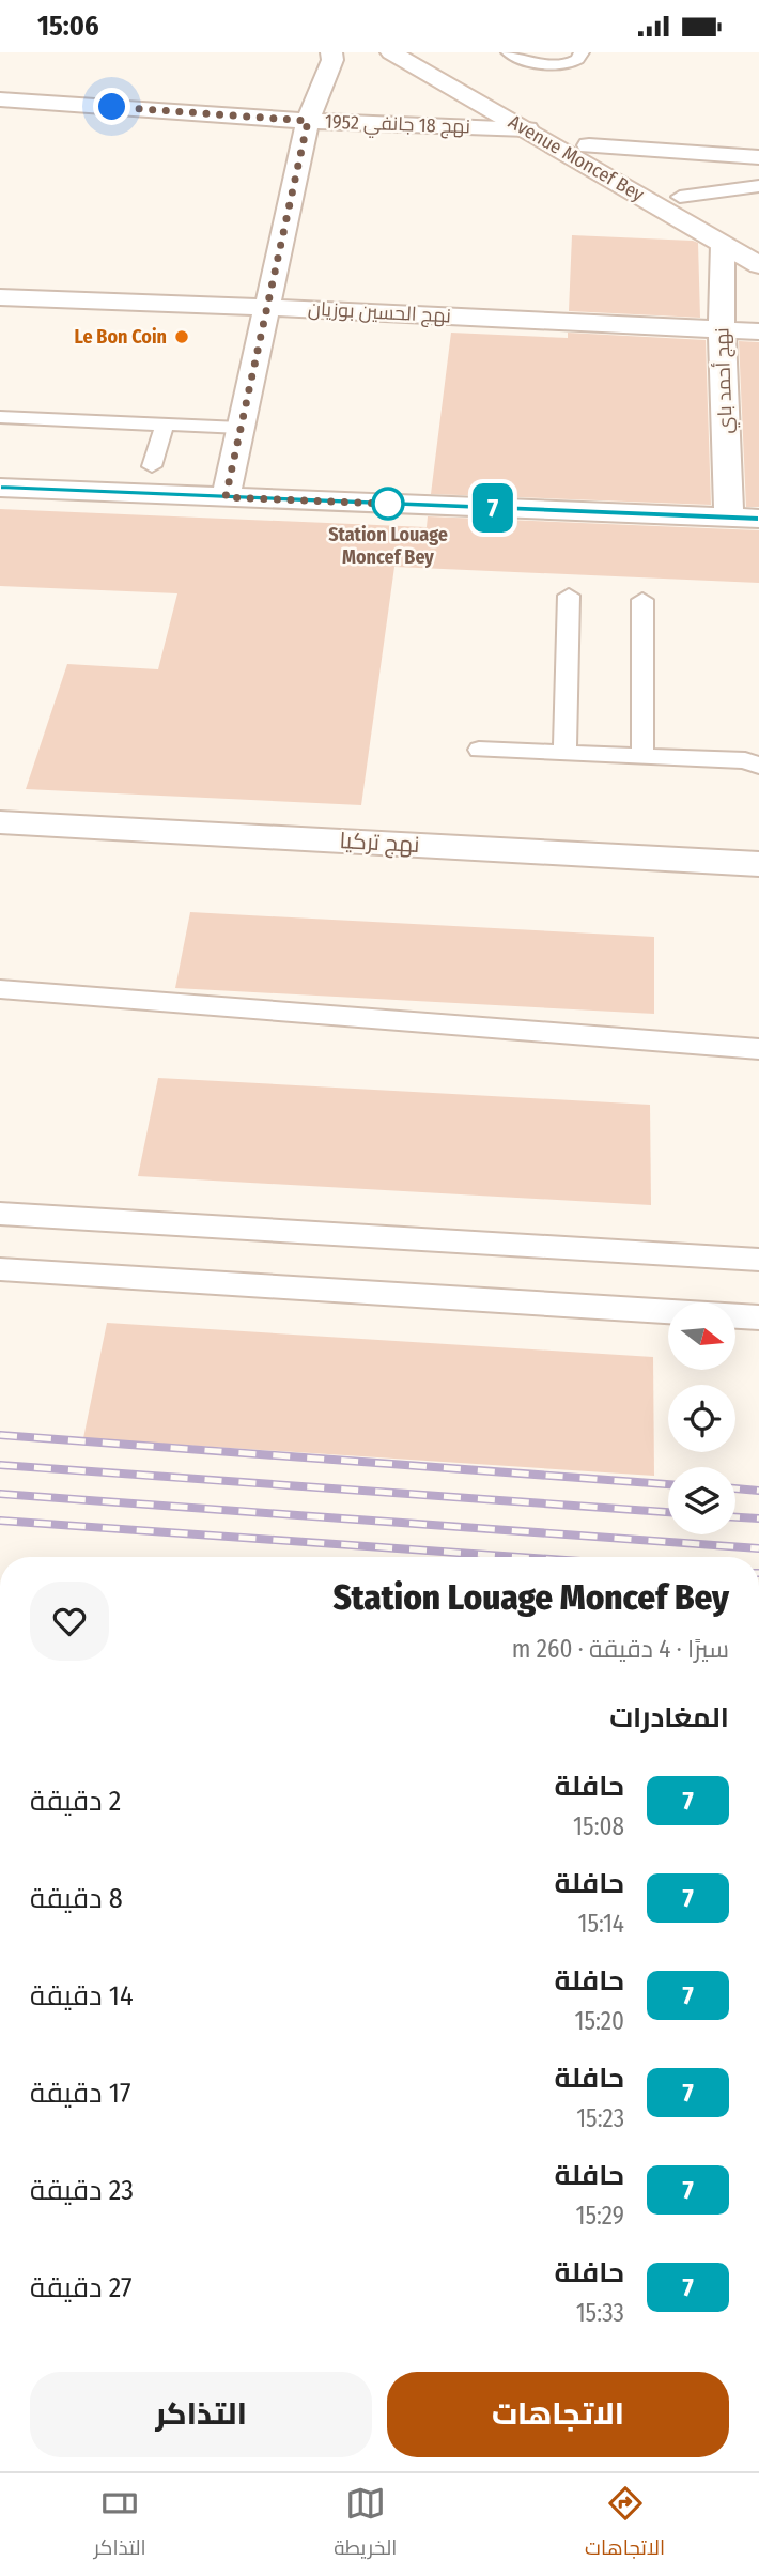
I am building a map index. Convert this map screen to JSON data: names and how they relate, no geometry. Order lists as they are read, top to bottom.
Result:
{
  "streets": {
    "street": [
      "نهج 18 جانفي 1952",
      "Avenue Moncef Bey",
      "نهج الحسين بوزيان",
      "نهج أحمد باي",
      "نهج تركيا"
    ]
  },
  "crossings": [
    ["نهج 18 جانفي 1952", "Avenue Moncef Bey"],
    ["Avenue Moncef Bey", "نهج أحمد باي"],
    ["نهج الحسين بوزيان", "نهج أحمد باي"]
  ],
  "places": ["Le Bon Coin", "Station Louage Moncef Bey"],
  "lines": ["bus line 7"],
  "north": "right",
  "page": {
    "status": "15:06",
    "on_map": "7",
    "heading": [
      ["Station Louage Moncef Bey", "سيرًا · 4 دقيقة · 260 m"],
      "المغادرات"
    ],
    "list": [
      {
        "mark": "7",
        "name": "حافلة",
        "note": "15:08",
        "value": "2 دقيقة"
      },
      {
        "mark": "7",
        "name": "حافلة",
        "note": "15:14",
        "value": "8 دقيقة"
      },
      {
        "mark": "7",
        "name": "حافلة",
        "note": "15:20",
        "value": "14 دقيقة"
      },
      {
        "mark": "7",
        "name": "حافلة",
        "note": "15:23",
        "value": "17 دقيقة"
      },
      {
        "mark": "7",
        "name": "حافلة",
        "note": "15:29",
        "value": "23 دقيقة"
      },
      {
        "mark": "7",
        "name": "حافلة",
        "note": "15:33",
        "value": "27 دقيقة"
      }
    ],
    "buttons": ["الاتجاهات", "التذاكر"],
    "tabs": ["الاتجاهات", "الخريطة", "التذاكر"]
  }
}
